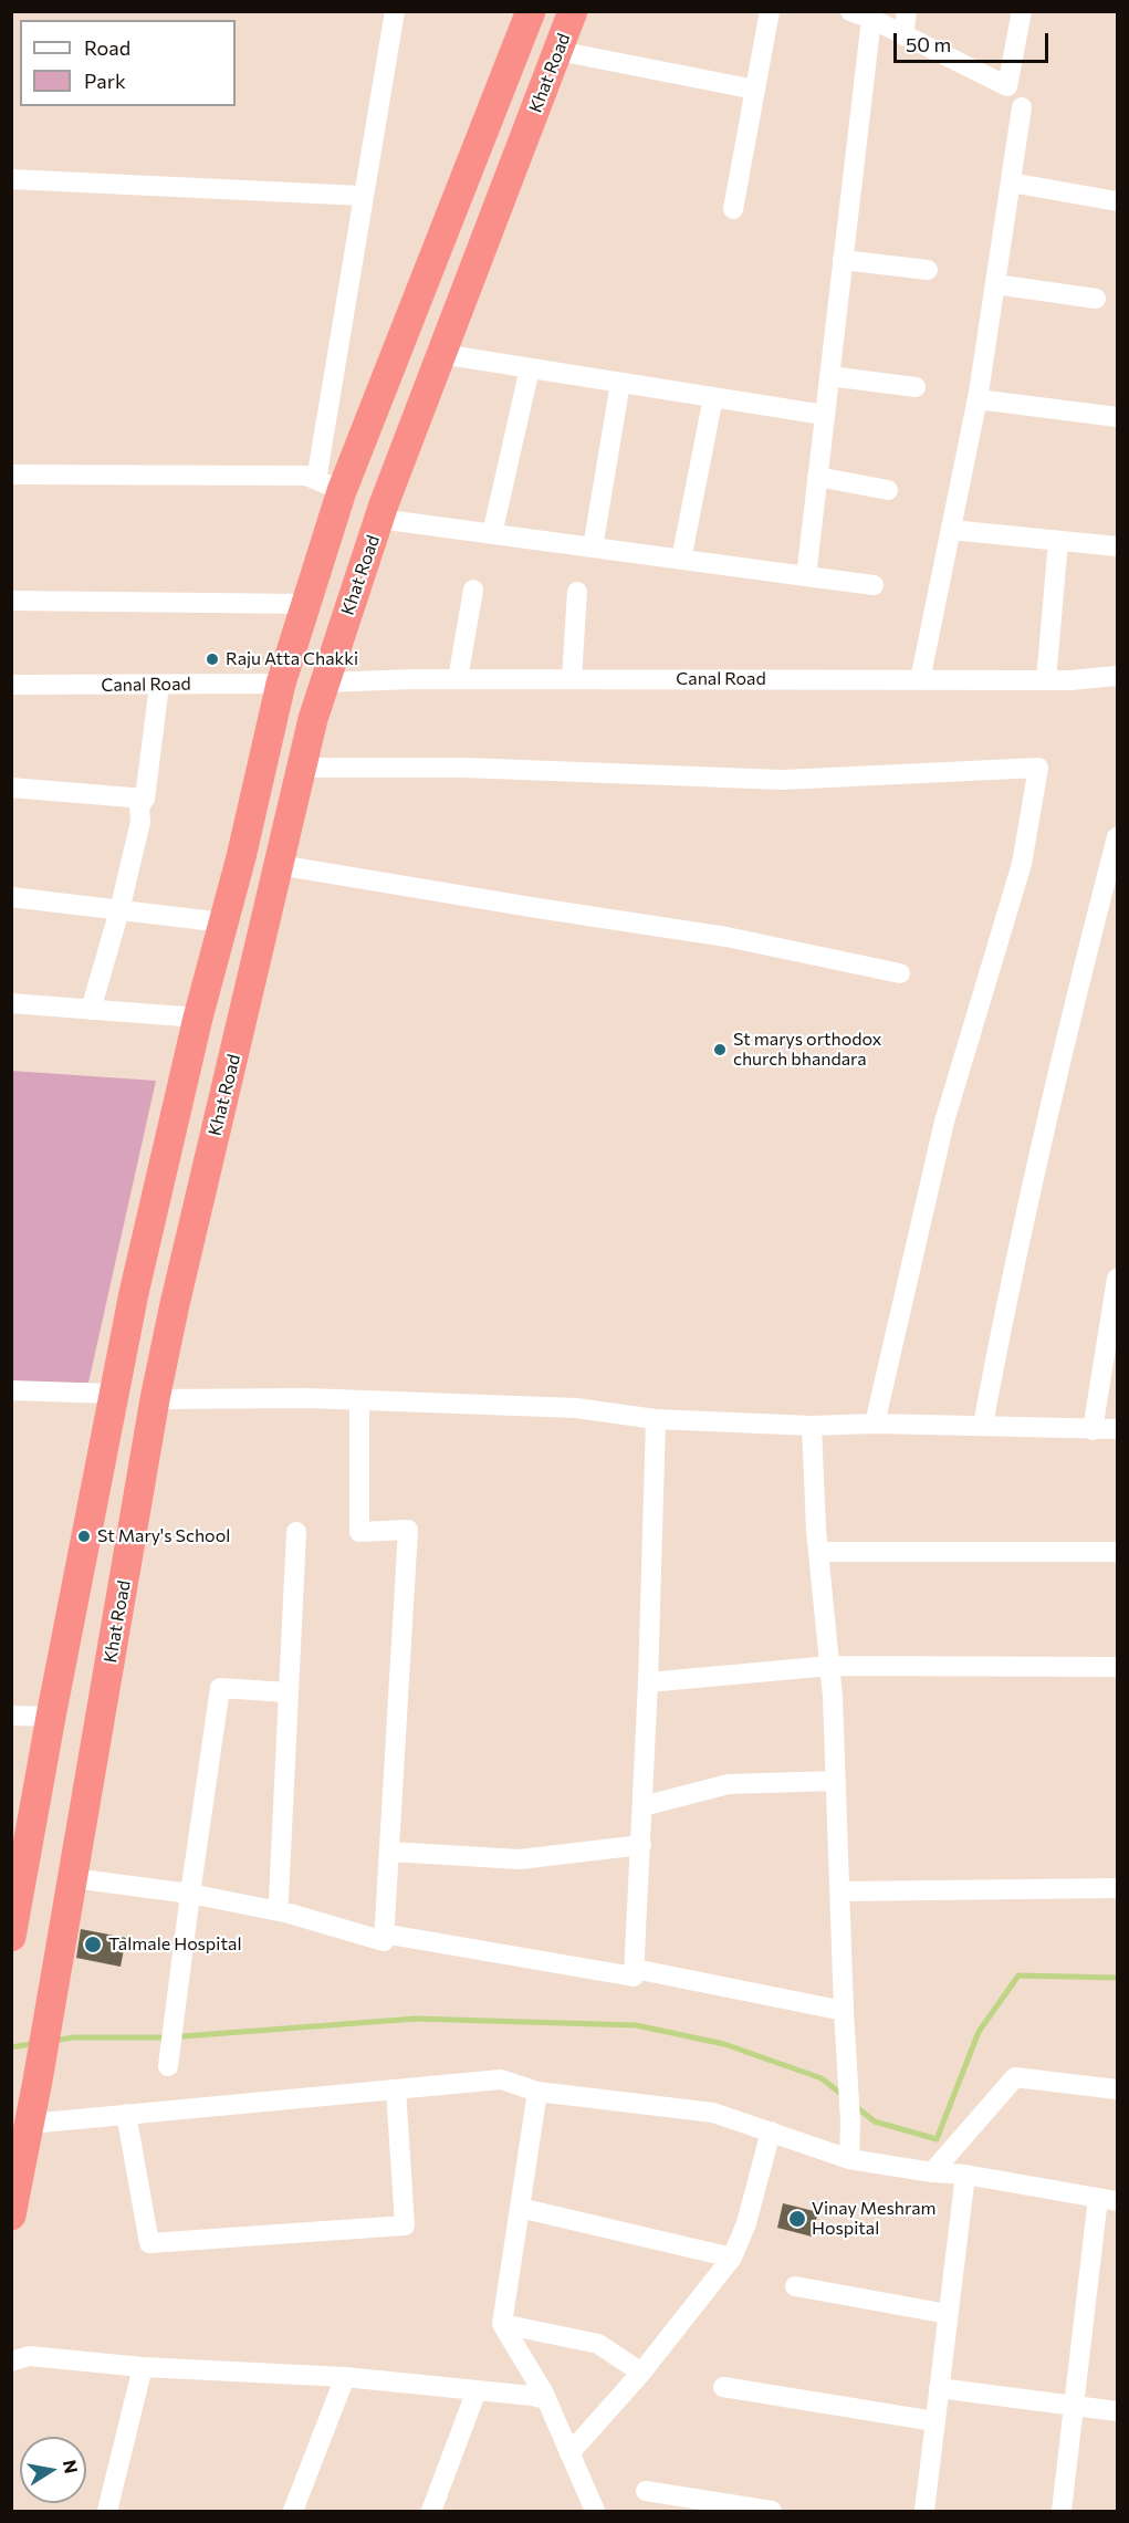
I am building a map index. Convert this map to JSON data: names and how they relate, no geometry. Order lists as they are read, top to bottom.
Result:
{
  "streets": {
    "highway": ["Khat Road"],
    "street": ["Canal Road"]
  },
  "crossings": [
    ["Khat Road", "Canal Road"]
  ],
  "places": [
    "Raju Atta Chakki",
    "St marys orthodox church bhandara",
    "St Mary's School",
    "Talmale Hospital",
    "Vinay Meshram Hospital"
  ],
  "legend": ["Road", "Park"],
  "scale_bar": "50 m",
  "north": "right"
}
